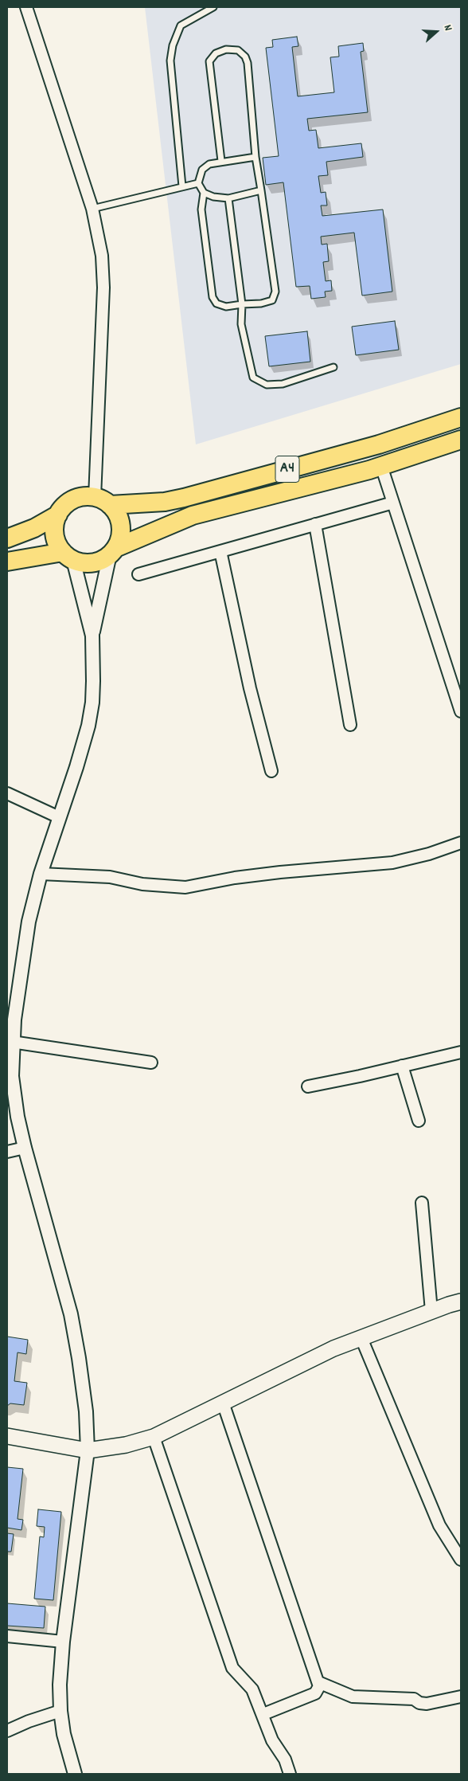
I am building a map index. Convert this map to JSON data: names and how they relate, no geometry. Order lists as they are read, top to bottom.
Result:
{
  "streets": {
    "highway": ["A4"]
  },
  "north": "right"
}
